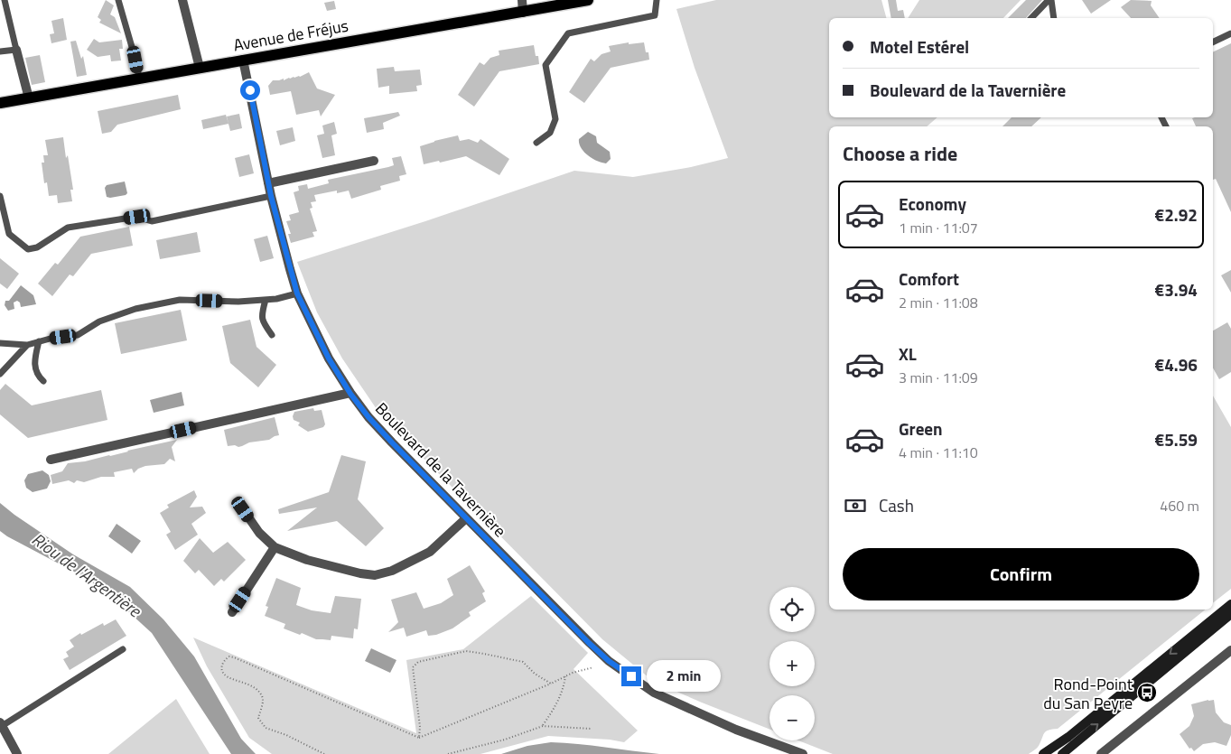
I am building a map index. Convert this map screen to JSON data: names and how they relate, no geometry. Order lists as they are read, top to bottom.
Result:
{
  "streets": {
    "main road": ["Avenue de Fréjus"],
    "street": ["Boulevard de la Tavernière"]
  },
  "crossings": [
    ["Avenue de Fréjus", "Boulevard de la Tavernière"]
  ],
  "water": ["Riou de l'Argentière"],
  "places": {
    "bus stop": ["Rond-Point du San Peyre"]
  },
  "page": {
    "banner": ["Motel Estérel", "Boulevard de la Tavernière"],
    "heading": "Choose a ride",
    "list": [
      {
        "name": "Economy",
        "note": "1 min · 11:07",
        "value": "€2.92"
      },
      {
        "name": "Comfort",
        "note": "2 min · 11:08",
        "value": "€3.94"
      },
      {
        "name": "XL",
        "note": "3 min · 11:09",
        "value": "€4.96"
      },
      {
        "name": "Green",
        "note": "4 min · 11:10",
        "value": "€5.59"
      }
    ],
    "pay": ["Cash", "460 m"],
    "buttons": "Confirm",
    "map_buttons": ["+", "−"],
    "bubble": "2 min"
  }
}
